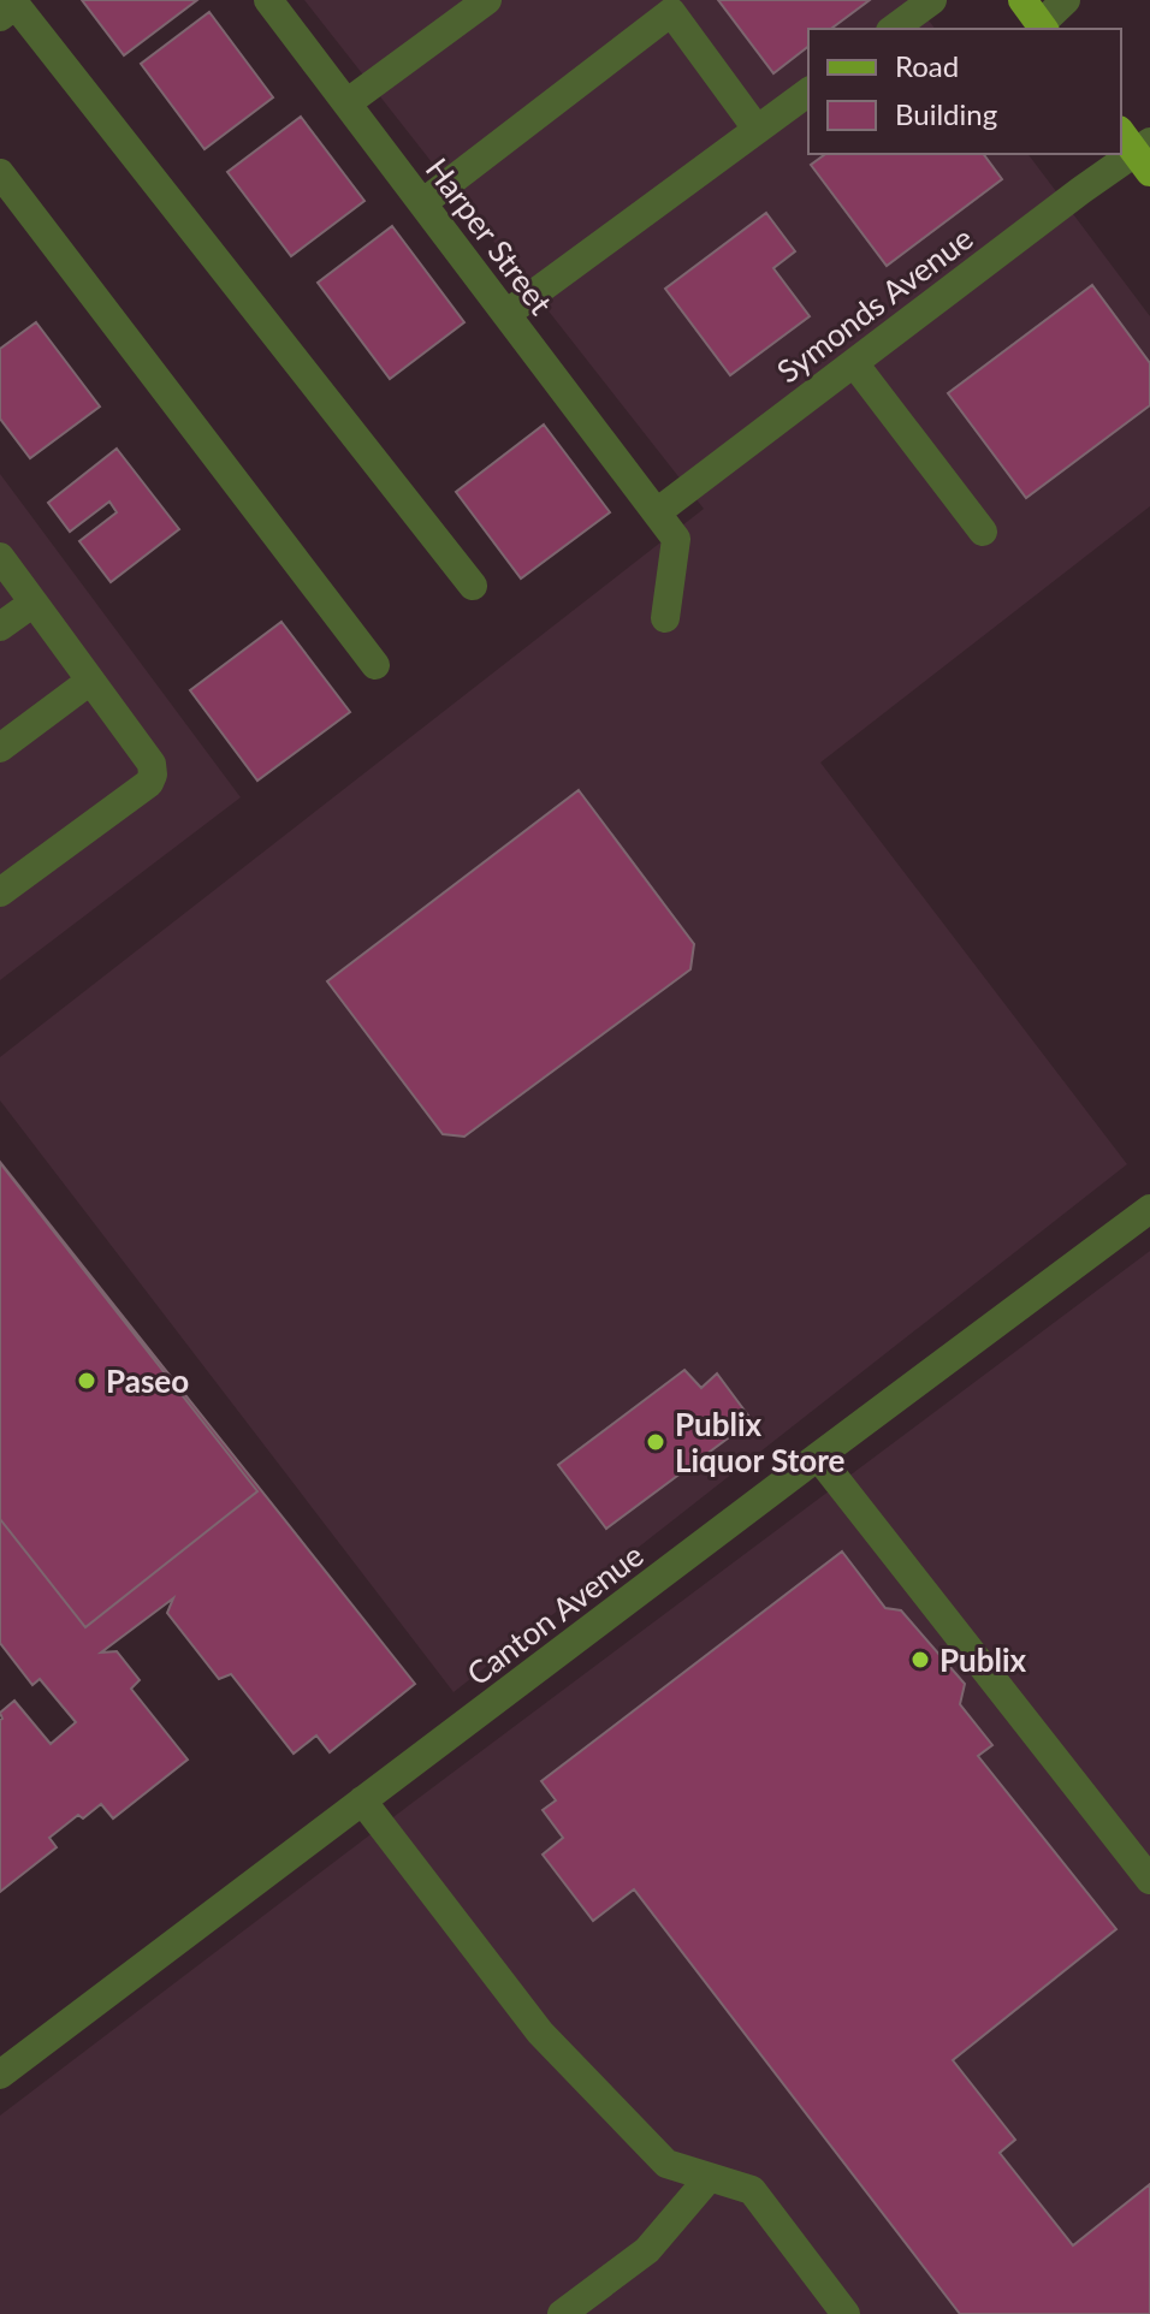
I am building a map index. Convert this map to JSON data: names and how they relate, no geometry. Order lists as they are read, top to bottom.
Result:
{
  "streets": {
    "street": ["Harper Street", "Symonds Avenue", "Canton Avenue"]
  },
  "crossings": [
    ["Harper Street", "Symonds Avenue"]
  ],
  "places": ["Paseo", "Publix Liquor Store", "Publix"],
  "legend": ["Road", "Building"]
}
